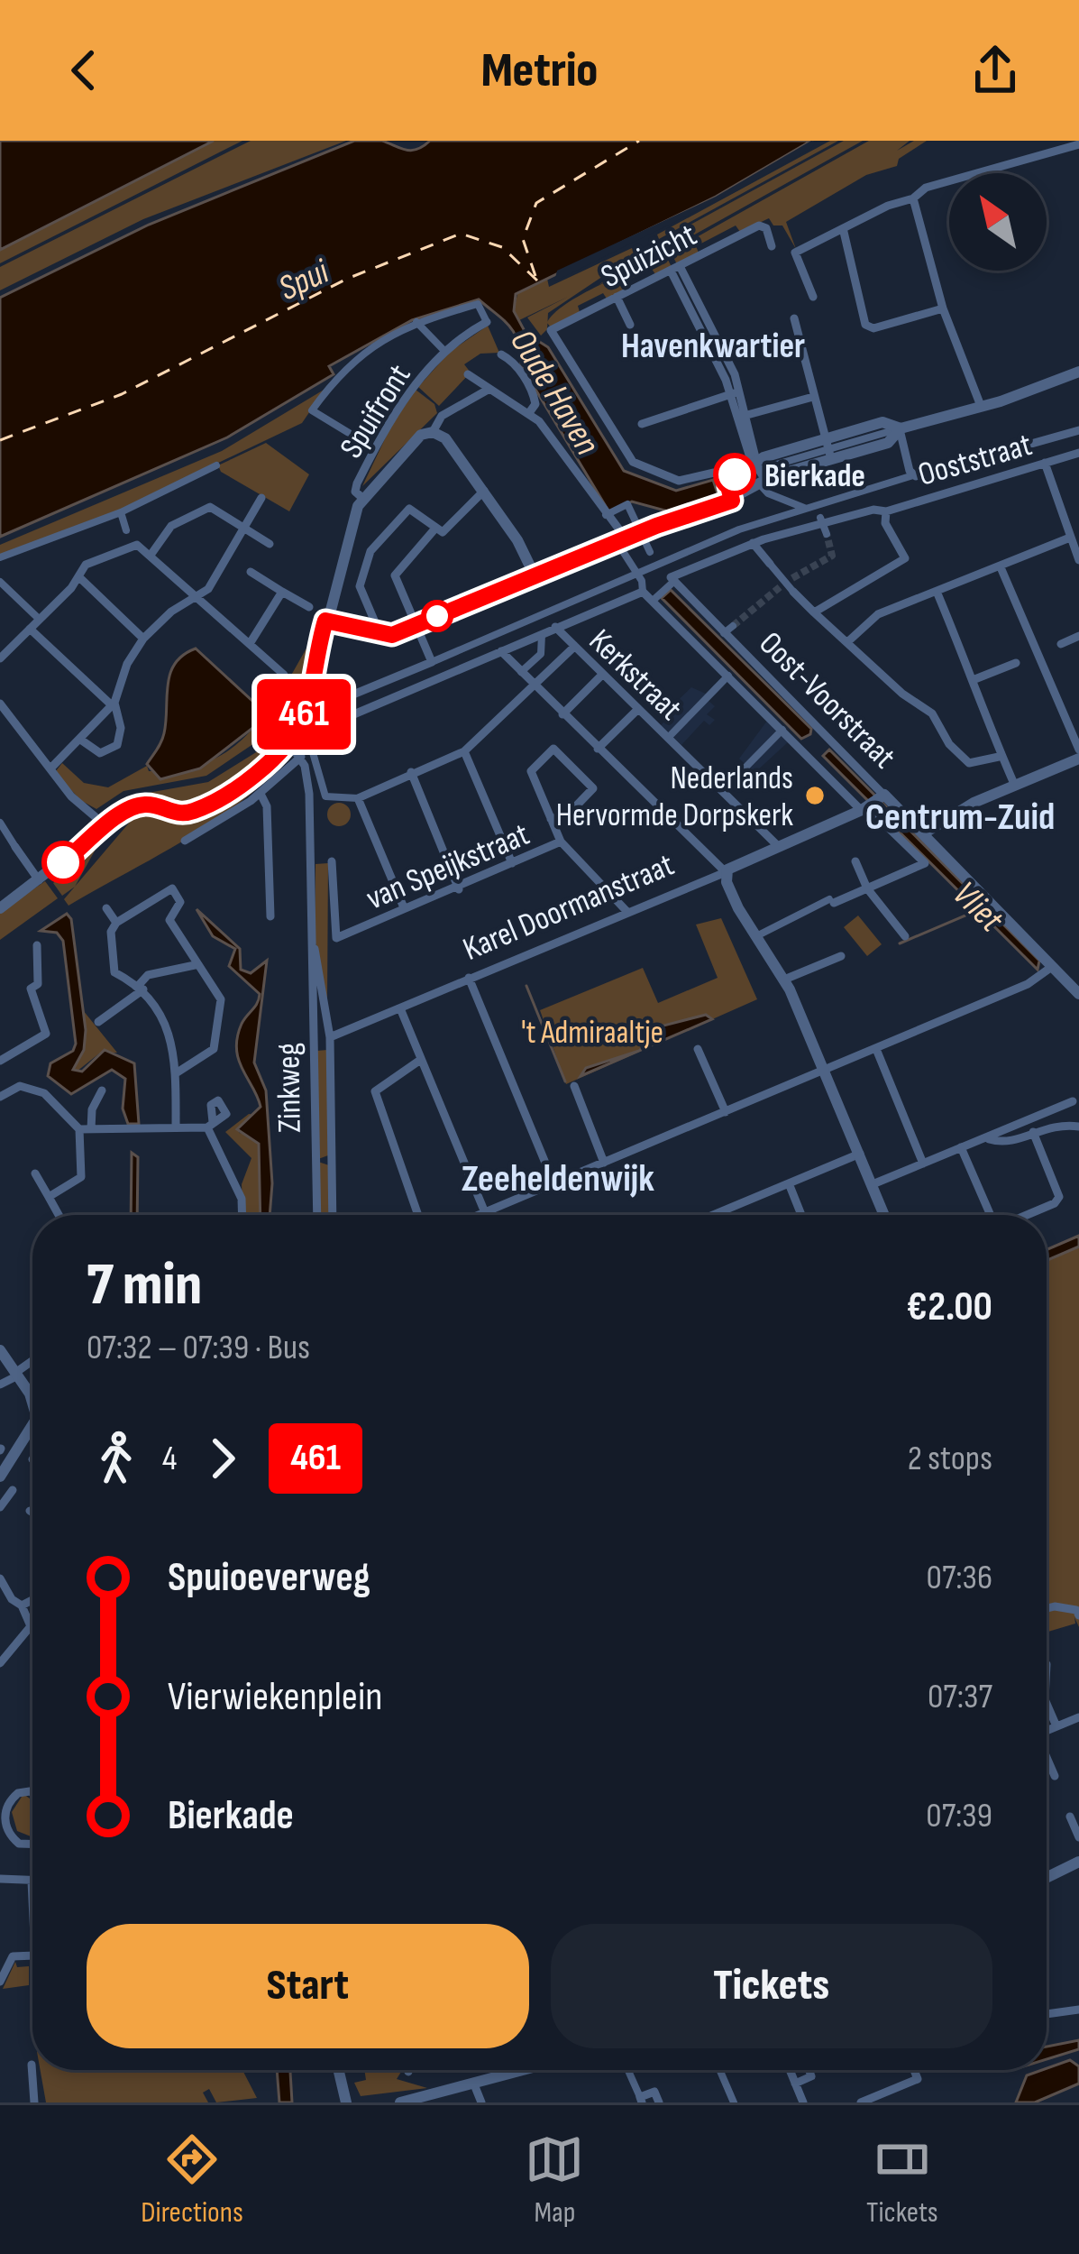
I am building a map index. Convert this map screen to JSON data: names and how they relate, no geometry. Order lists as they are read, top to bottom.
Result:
{
  "streets": {
    "street": [
      "Spuizicht",
      "Spuifront",
      "Ooststraat",
      "Kerkstraat",
      "Oost-Voorstraat",
      "van Speijkstraat",
      "Karel Doormanstraat",
      "Zinkweg"
    ]
  },
  "crossings": [
    ["Kerkstraat", "Karel Doormanstraat"],
    ["Oost-Voorstraat", "Karel Doormanstraat"],
    ["van Speijkstraat", "Karel Doormanstraat"],
    ["Karel Doormanstraat", "Zinkweg"]
  ],
  "districts": ["Havenkwartier", "Centrum-Zuid", "Zeeheldenwijk"],
  "water": ["Spui", "Oude Haven", "Vliet"],
  "parks": ["'t Admiraaltje"],
  "places": ["Bierkade", "Nederlands Hervormde Dorpskerk"],
  "lines": ["bus line 461"],
  "north": "top left",
  "page": {
    "header": "Metrio",
    "on_map": "461",
    "heading": ["7 min", "07:32 – 07:39 · Bus", "€2.00"],
    "legs": ["4", "461", "2 stops"],
    "list": [
      {
        "name": "Spuioeverweg",
        "value": "07:36"
      },
      {
        "name": "Vierwiekenplein",
        "value": "07:37"
      },
      {
        "name": "Bierkade",
        "value": "07:39"
      }
    ],
    "buttons": ["Start", "Tickets"],
    "tabs": ["Directions", "Map", "Tickets"]
  }
}
